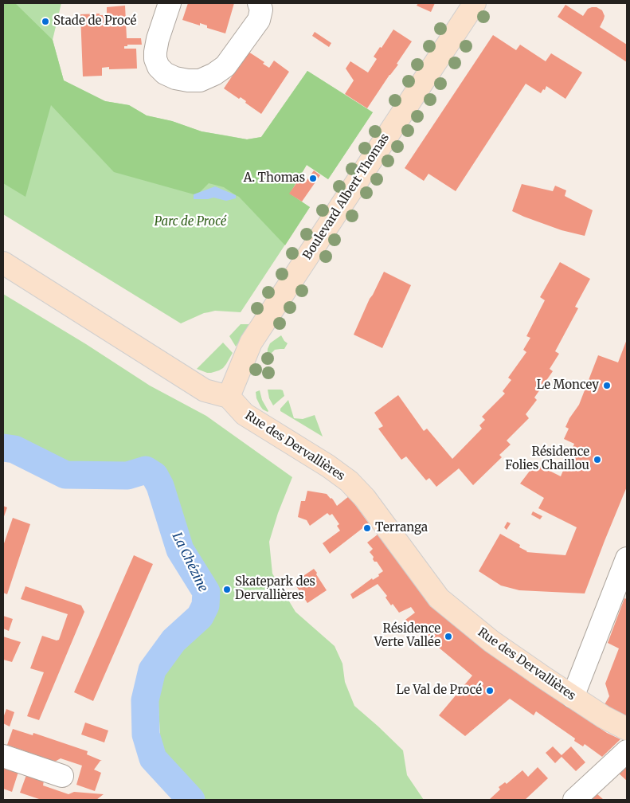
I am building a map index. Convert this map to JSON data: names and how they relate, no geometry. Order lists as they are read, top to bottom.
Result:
{
  "streets": {
    "main road": ["Boulevard Albert Thomas", "Rue des Dervallières"]
  },
  "crossings": [
    ["Boulevard Albert Thomas", "Rue des Dervallières"]
  ],
  "water": ["La Chézine"],
  "parks": ["Parc de Procé"],
  "places": [
    "Stade de Procé",
    "A. Thomas",
    "Le Moncey",
    "Résidence Folies Chaillou",
    "Terranga",
    "Skatepark des Dervallières",
    "Résidence Verte Vallée",
    "Le Val de Procé"
  ]
}
